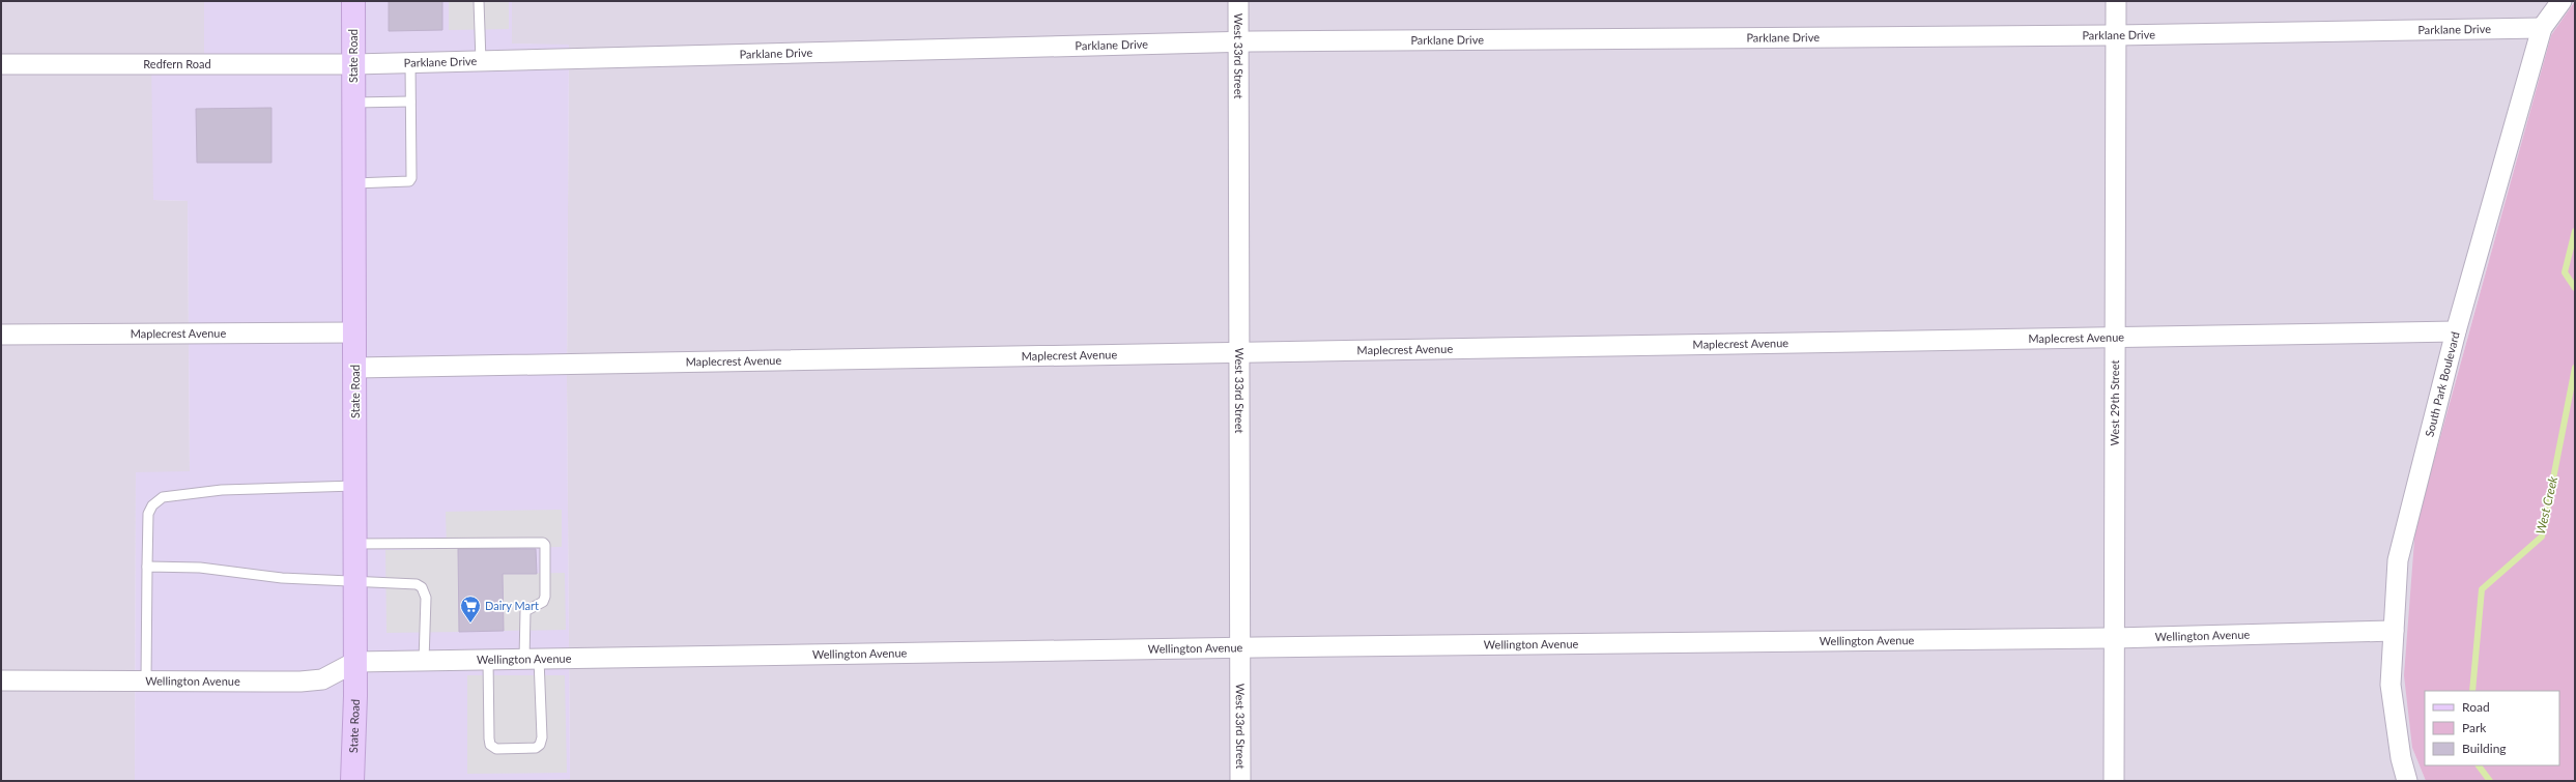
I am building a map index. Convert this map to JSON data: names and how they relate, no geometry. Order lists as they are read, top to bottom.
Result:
{
  "streets": {
    "main road": ["State Road"],
    "street": [
      "Parklane Drive",
      "West 33rd Street",
      "Redfern Road",
      "Maplecrest Avenue",
      "South Park Boulevard",
      "West 29th Street",
      "Wellington Avenue"
    ]
  },
  "crossings": [
    ["Parklane Drive", "State Road"],
    ["Parklane Drive", "West 33rd Street"],
    ["Parklane Drive", "Redfern Road"],
    ["Parklane Drive", "South Park Boulevard"],
    ["Parklane Drive", "West 29th Street"],
    ["State Road", "Redfern Road"],
    ["State Road", "Maplecrest Avenue"],
    ["State Road", "Wellington Avenue"],
    ["West 33rd Street", "Maplecrest Avenue"],
    ["West 33rd Street", "Wellington Avenue"],
    ["Maplecrest Avenue", "South Park Boulevard"],
    ["Maplecrest Avenue", "West 29th Street"],
    ["South Park Boulevard", "Wellington Avenue"],
    ["West 29th Street", "Wellington Avenue"]
  ],
  "water": ["West Creek"],
  "places": {
    "supermarket": ["Dairy Mart"]
  },
  "legend": ["Road", "Park", "Building"]
}
